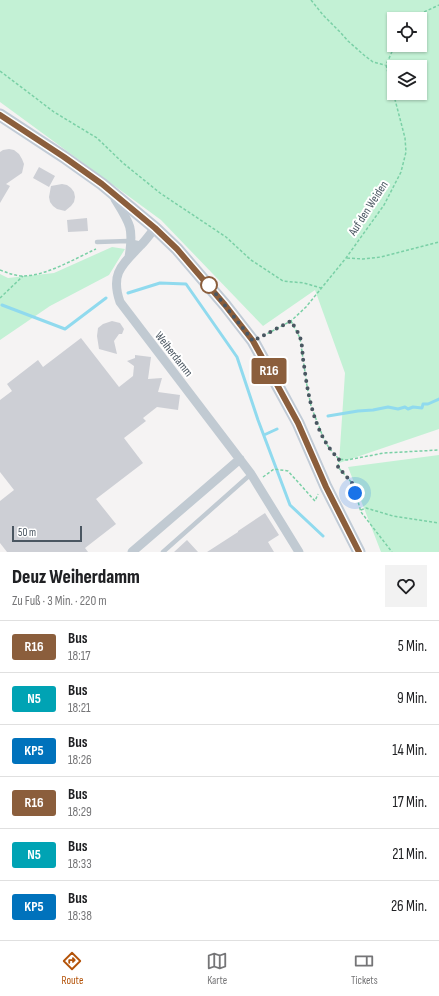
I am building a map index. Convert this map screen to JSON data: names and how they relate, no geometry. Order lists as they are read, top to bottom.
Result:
{
  "streets": {
    "street": ["Weiherdamm"],
    "path": ["Auf den Weiden"]
  },
  "lines": ["bus line R16"],
  "scale_bar": "50 m",
  "page": {
    "on_map": "R16",
    "scale": "50 m",
    "heading": ["Deuz Weiherdamm", "Zu Fuß · 3 Min. · 220 m"],
    "list": [
      {
        "mark": "R16",
        "name": "Bus",
        "note": "18:17",
        "value": "5 Min."
      },
      {
        "mark": "N5",
        "name": "Bus",
        "note": "18:21",
        "value": "9 Min."
      },
      {
        "mark": "KP5",
        "name": "Bus",
        "note": "18:26",
        "value": "14 Min."
      },
      {
        "mark": "R16",
        "name": "Bus",
        "note": "18:29",
        "value": "17 Min."
      },
      {
        "mark": "N5",
        "name": "Bus",
        "note": "18:33",
        "value": "21 Min."
      },
      {
        "mark": "KP5",
        "name": "Bus",
        "note": "18:38",
        "value": "26 Min."
      }
    ],
    "tabs": ["Route", "Karte", "Tickets"]
  }
}
